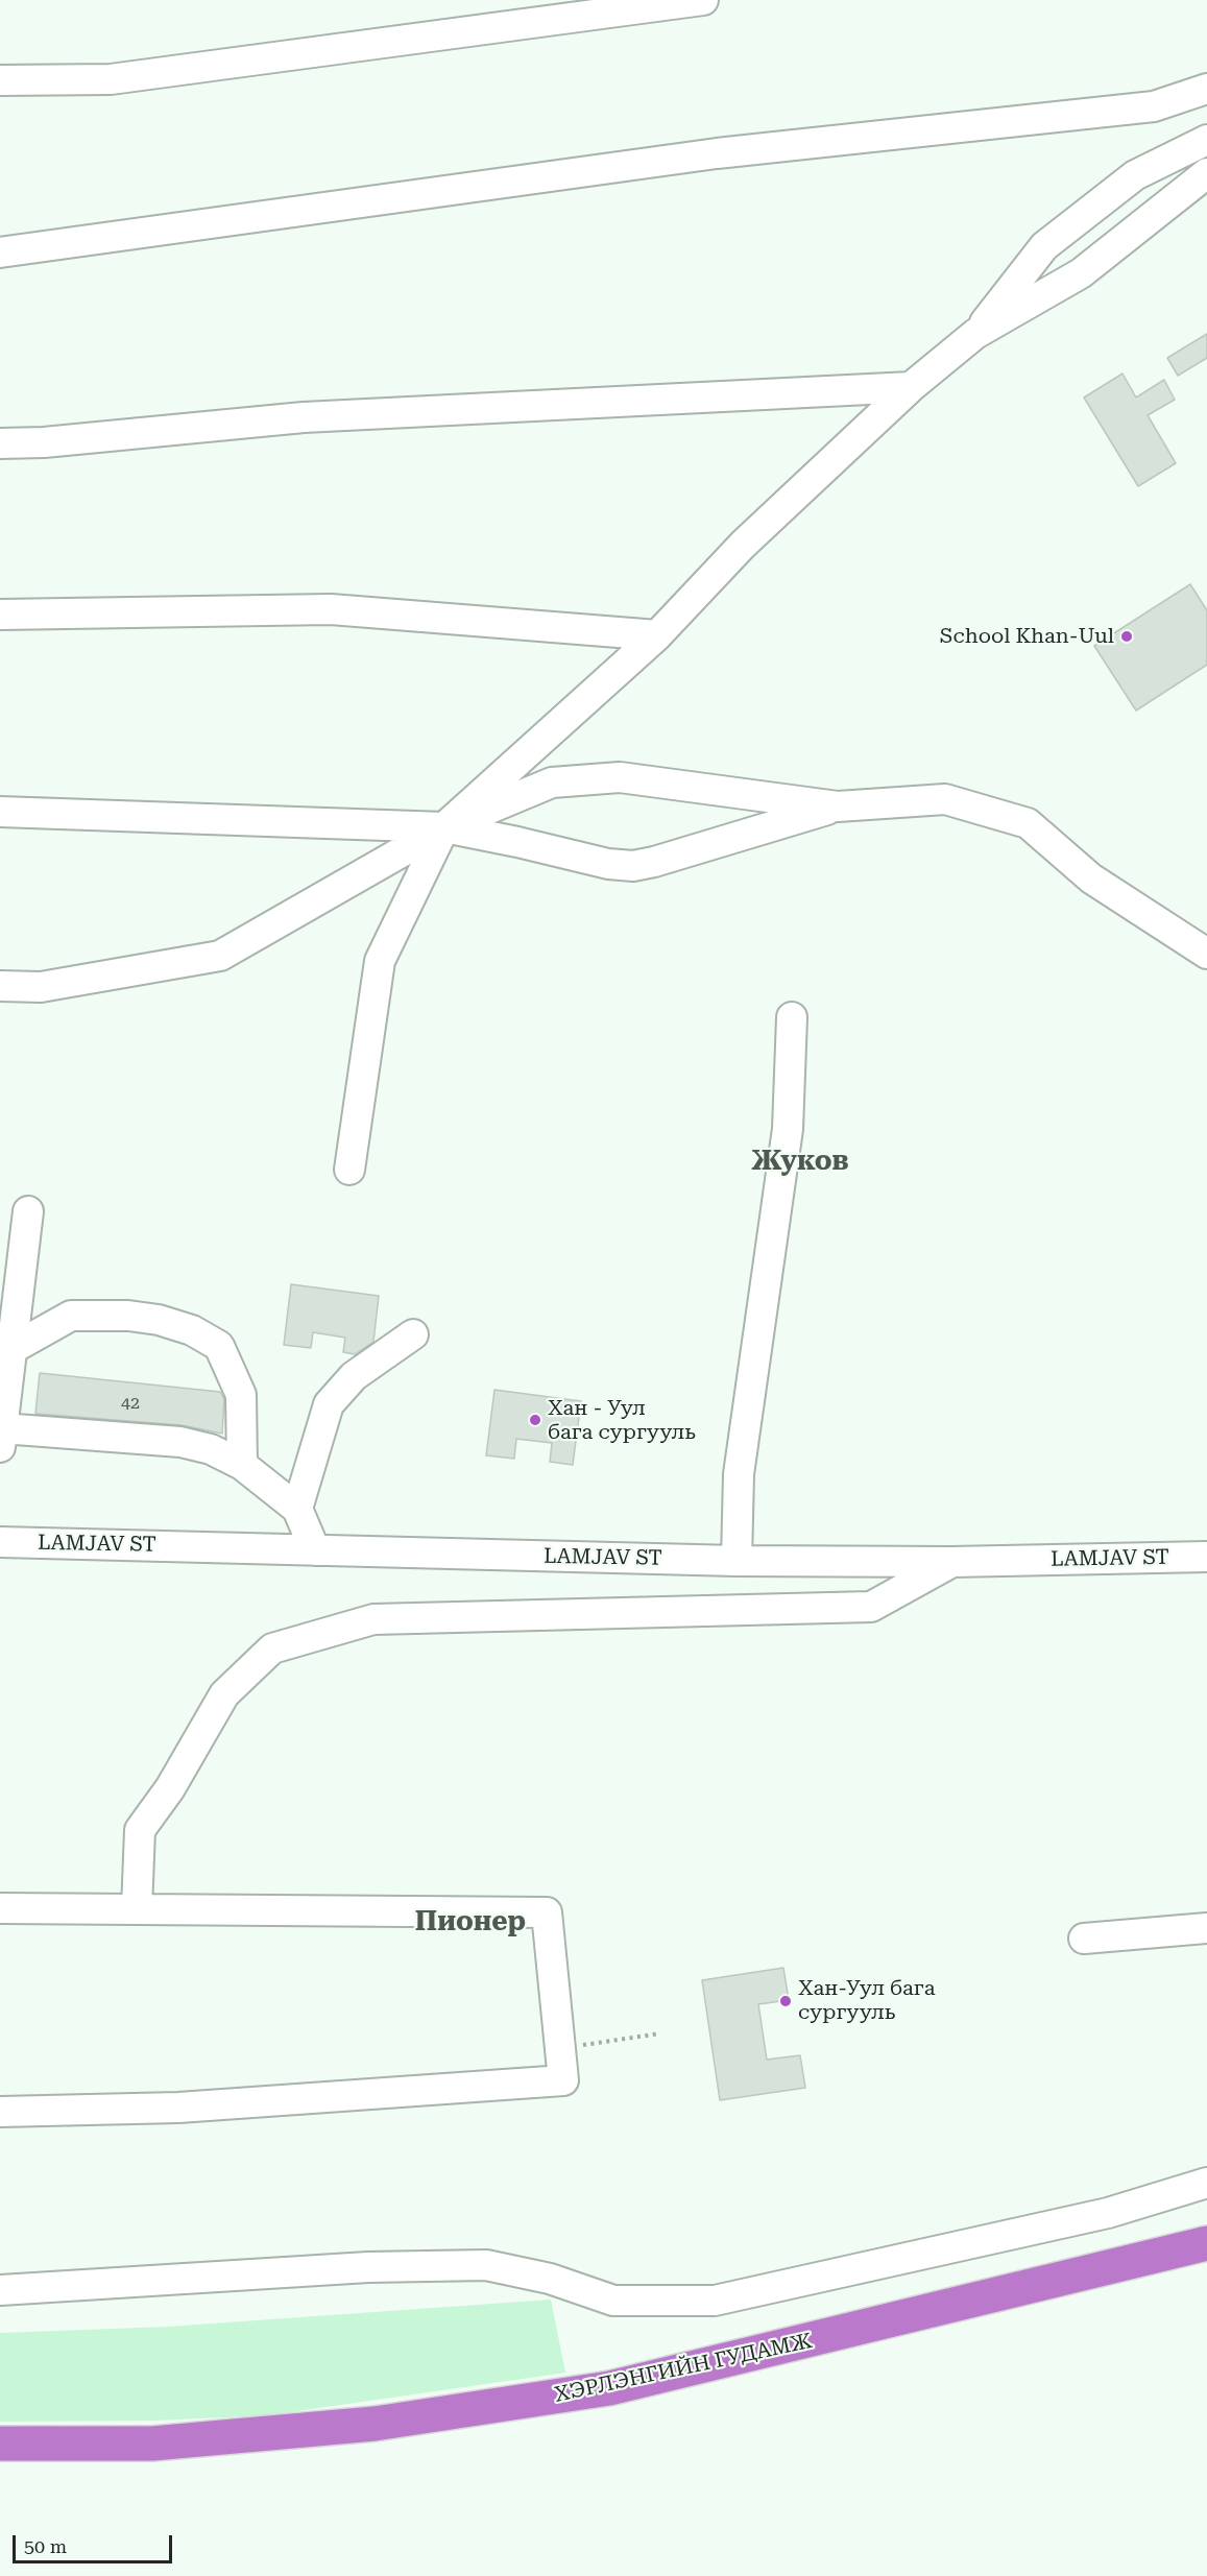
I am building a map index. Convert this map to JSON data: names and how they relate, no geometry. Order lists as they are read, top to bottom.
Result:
{
  "streets": {
    "highway": ["ХЭРЛЭНГИЙН ГУДАМЖ"],
    "street": ["LAMJAV ST"]
  },
  "districts": ["Жуков", "Пионер"],
  "places": ["School Khan-Uul", "Хан - Уул бага сургууль", "Хан-Уул бага сургууль"],
  "house_numbers": ["42"],
  "scale_bar": "50 m"
}
